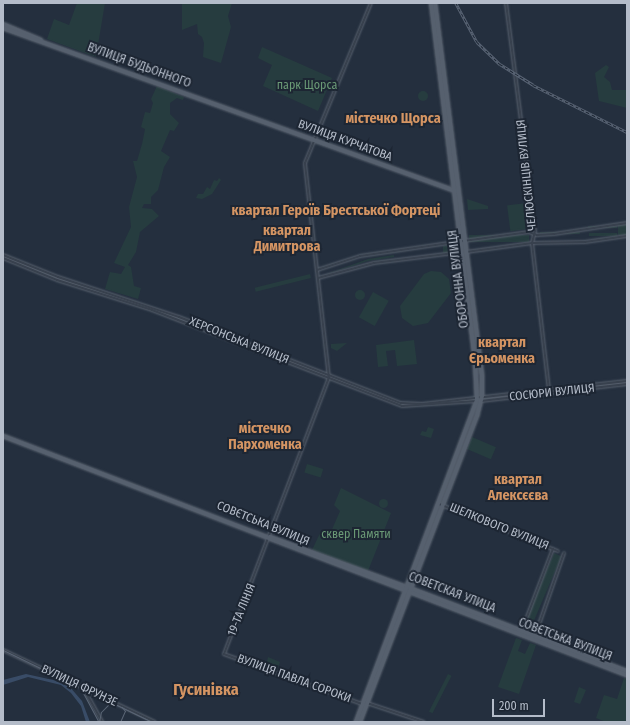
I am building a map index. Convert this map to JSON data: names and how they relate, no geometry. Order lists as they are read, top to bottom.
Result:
{
  "streets": {
    "main road": [
      "ВУЛИЦЯ БУДЬОННОГО",
      "ВУЛИЦЯ КУРЧАТОВА",
      "ОБОРОННА ВУЛИЦЯ",
      "СОВЄТСЬКА ВУЛИЦЯ",
      "СОВЕТСКАЯ УЛИЦА"
    ],
    "street": [
      "ЧЕЛЮСКІНЦІВ ВУЛИЦЯ",
      "ХЕРСОНСЬКА ВУЛИЦЯ",
      "СОСЮРИ ВУЛИЦЯ",
      "ШЕЛКОВОГО ВУЛИЦЯ",
      "19-ТА ЛІНІЯ",
      "ВУЛИЦЯ ПАВЛА СОРОКИ",
      "ВУЛИЦЯ ФРУНЗЕ"
    ]
  },
  "crossings": [
    ["ВУЛИЦЯ БУДЬОННОГО", "ВУЛИЦЯ КУРЧАТОВА"],
    ["ВУЛИЦЯ КУРЧАТОВА", "ОБОРОННА ВУЛИЦЯ"],
    ["ЧЕЛЮСКІНЦІВ ВУЛИЦЯ", "СОСЮРИ ВУЛИЦЯ"],
    ["ОБОРОННА ВУЛИЦЯ", "ХЕРСОНСЬКА ВУЛИЦЯ"],
    ["ОБОРОННА ВУЛИЦЯ", "СОСЮРИ ВУЛИЦЯ"],
    ["ОБОРОННА ВУЛИЦЯ", "СОВЄТСЬКА ВУЛИЦЯ"],
    ["ОБОРОННА ВУЛИЦЯ", "ШЕЛКОВОГО ВУЛИЦЯ"],
    ["ОБОРОННА ВУЛИЦЯ", "СОВЕТСКАЯ УЛИЦА"],
    ["ОБОРОННА ВУЛИЦЯ", "ВУЛИЦЯ ПАВЛА СОРОКИ"],
    ["ХЕРСОНСЬКА ВУЛИЦЯ", "СОСЮРИ ВУЛИЦЯ"],
    ["ХЕРСОНСЬКА ВУЛИЦЯ", "19-ТА ЛІНІЯ"],
    ["СОВЄТСЬКА ВУЛИЦЯ", "СОВЕТСКАЯ УЛИЦА"],
    ["СОВЄТСЬКА ВУЛИЦЯ", "19-ТА ЛІНІЯ"],
    ["19-ТА ЛІНІЯ", "ВУЛИЦЯ ПАВЛА СОРОКИ"]
  ],
  "districts": [
    "містечко Щорса",
    "квартал Героїв Брестської Фортеці",
    "квартал Димитрова",
    "квартал Єрьоменка",
    "містечко Пархоменка",
    "квартал Алексєєва",
    "Гусинівка"
  ],
  "parks": ["парк Щорса", "сквер Памяти"],
  "scale_bar": "200 m"
}
